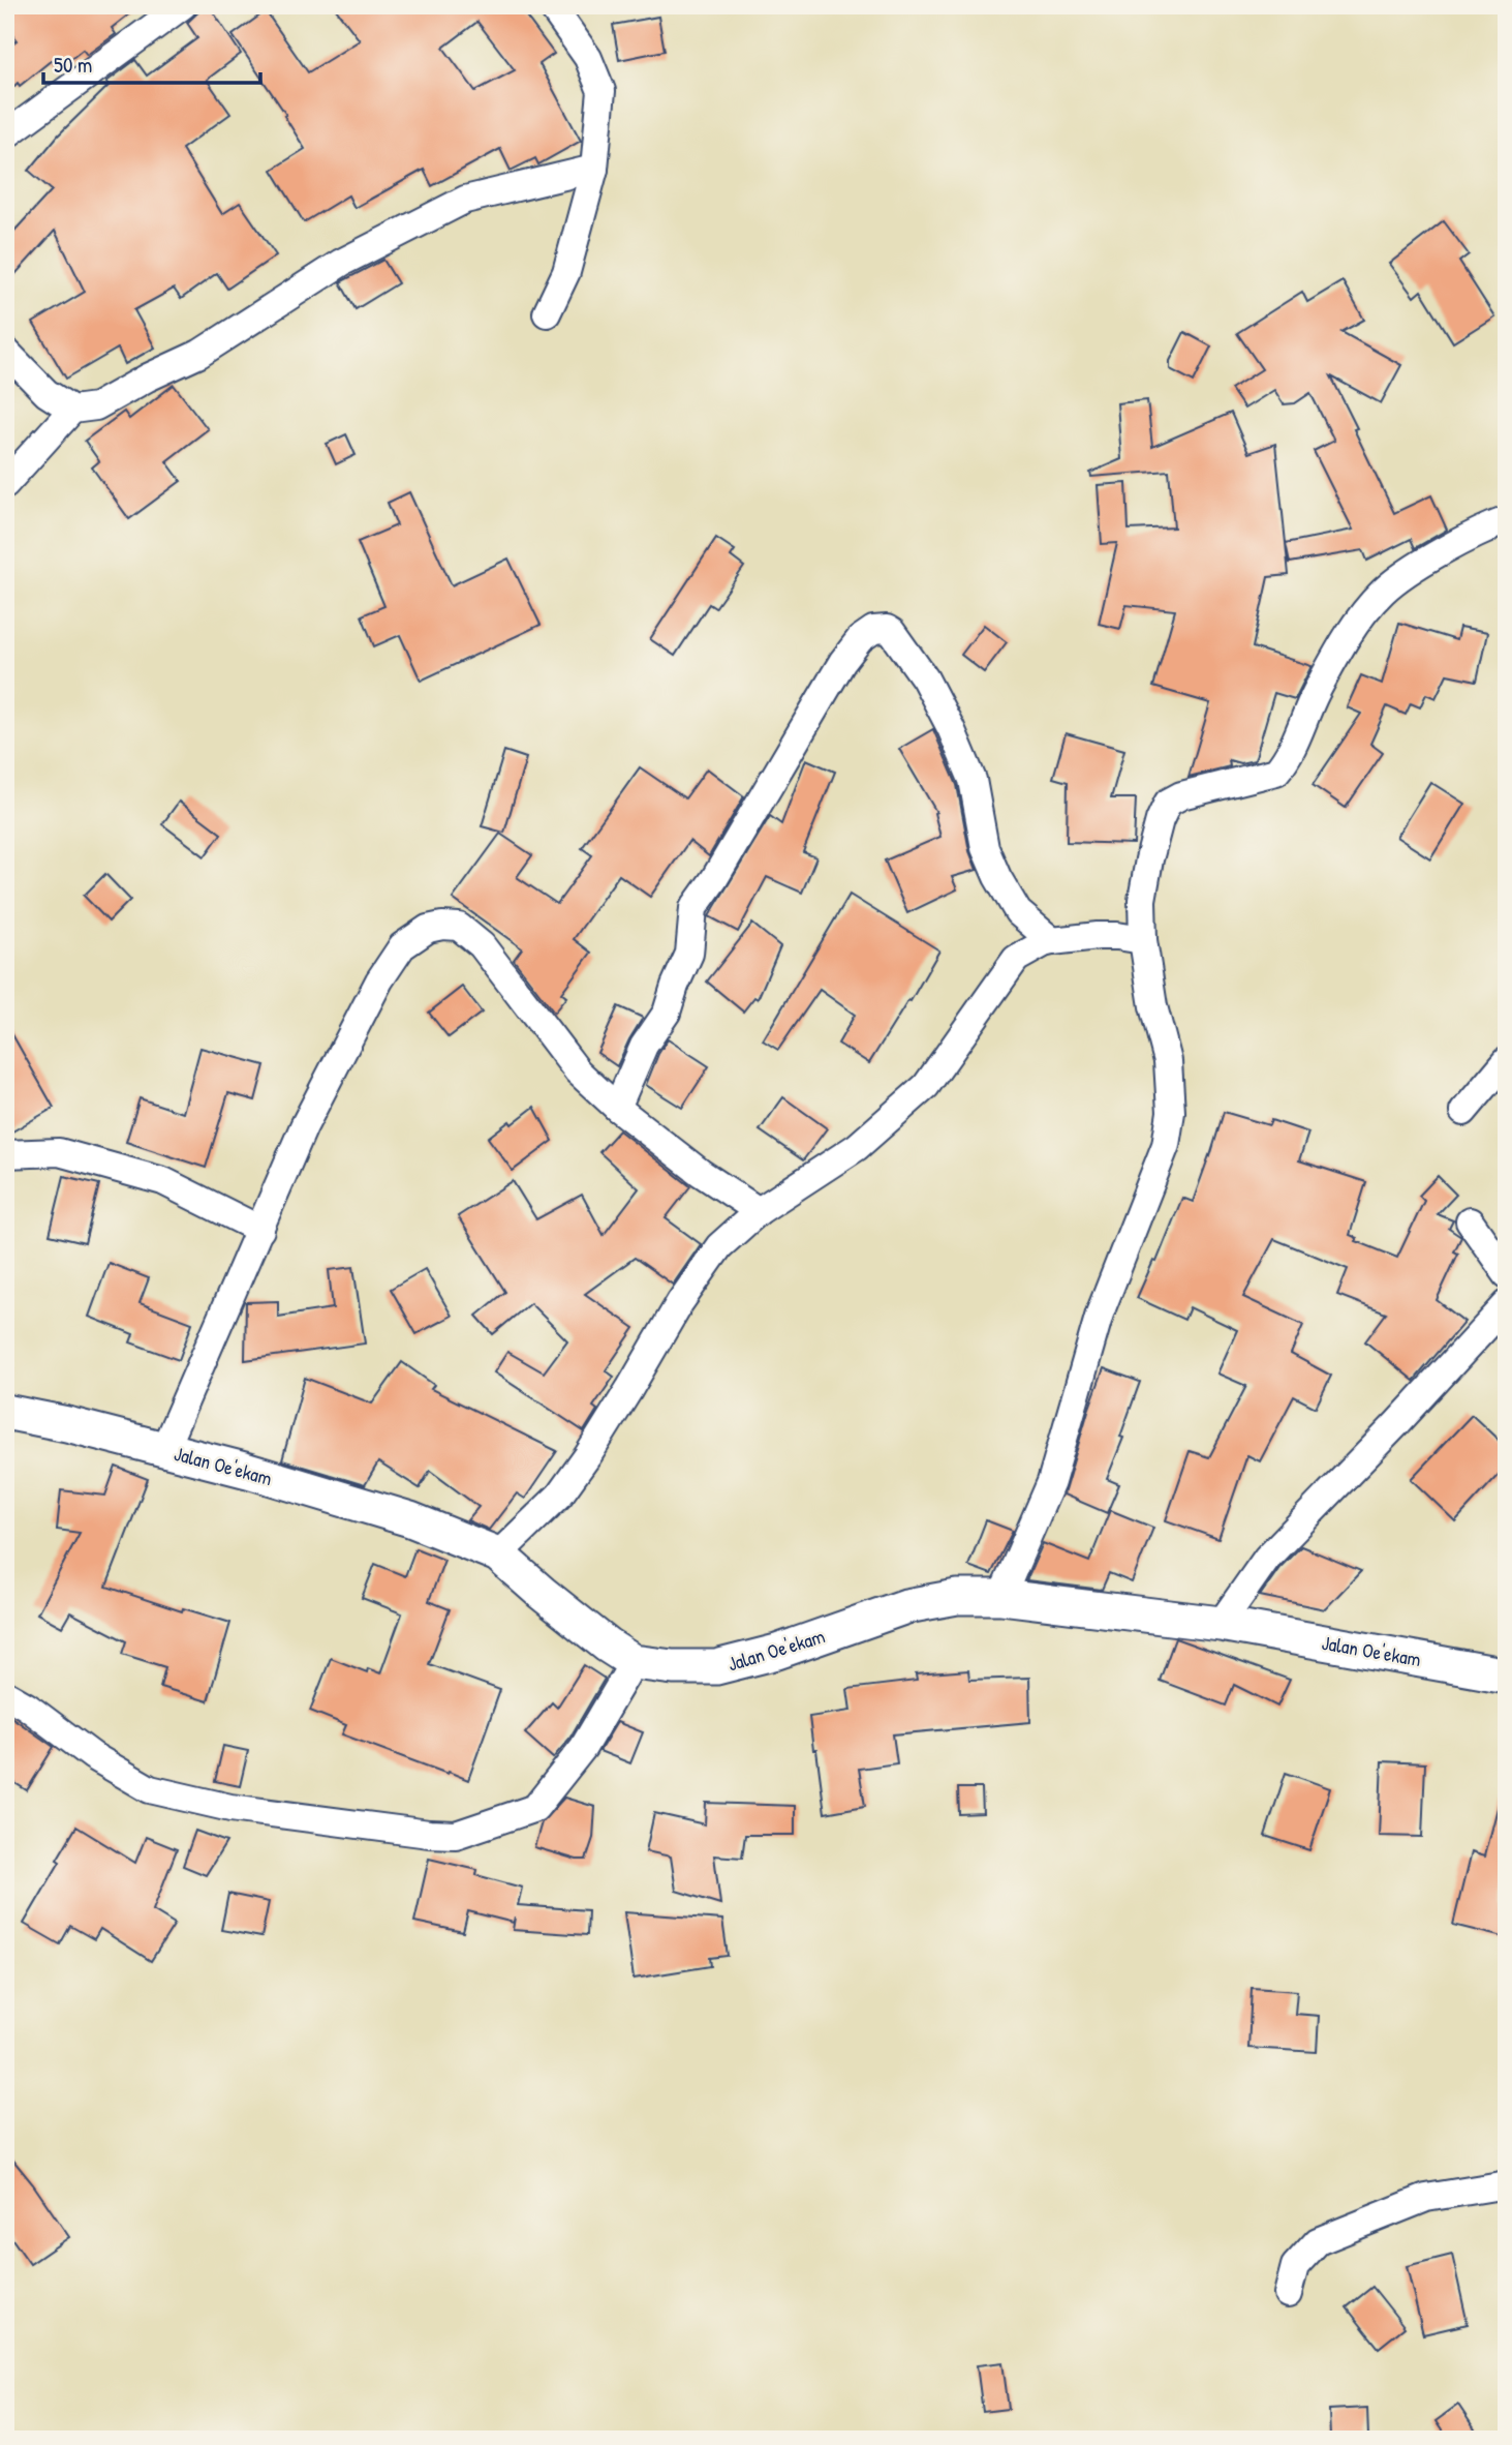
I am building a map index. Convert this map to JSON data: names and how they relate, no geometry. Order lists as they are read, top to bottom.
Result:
{
  "streets": {
    "street": ["Jalan Oe'ekam"]
  },
  "scale_bar": "50 m"
}
